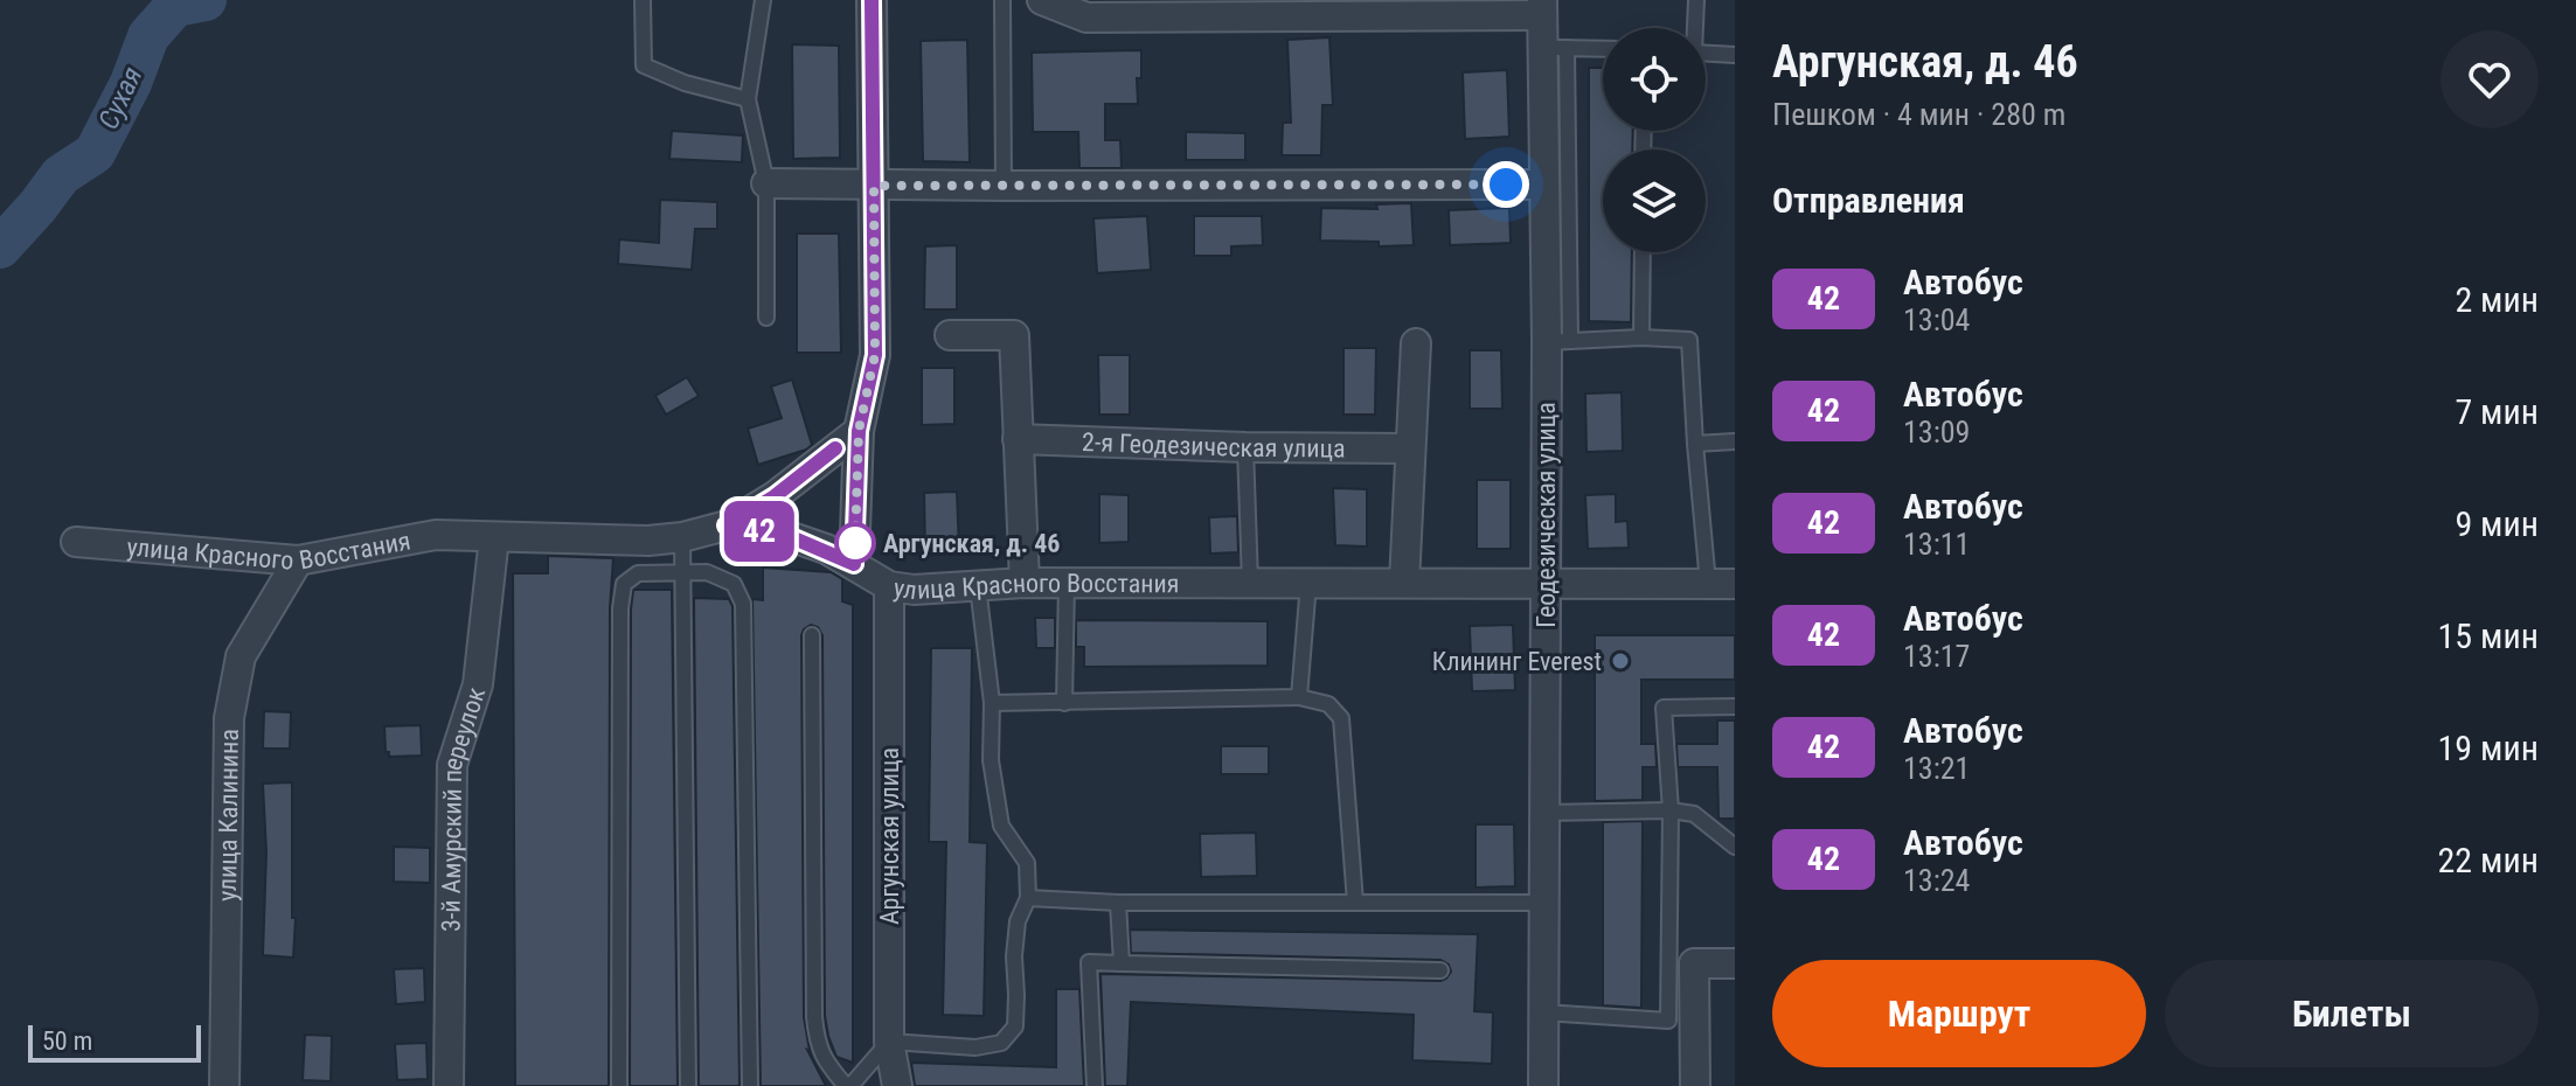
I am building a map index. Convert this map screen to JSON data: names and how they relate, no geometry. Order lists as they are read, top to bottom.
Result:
{
  "streets": {
    "street": [
      "2-я Геодезическая улица",
      "Геодезическая улица",
      "улица Красного Восстания",
      "3-й Амурский переулок",
      "улица Калинина",
      "Аргунская улица"
    ]
  },
  "crossings": [
    ["Геодезическая улица", "улица Красного Восстания"],
    ["улица Красного Восстания", "3-й Амурский переулок"],
    ["улица Красного Восстания", "улица Калинина"],
    ["улица Красного Восстания", "Аргунская улица"]
  ],
  "water": ["Сухая"],
  "places": ["Аргунская, д. 46", "Клининг Everest"],
  "lines": ["bus line 42"],
  "scale_bar": "50 m",
  "page": {
    "on_map": "42",
    "heading": [
      ["Аргунская, д. 46", "Пешком · 4 мин · 280 m"],
      "Отправления"
    ],
    "list": [
      {
        "mark": "42",
        "name": "Автобус",
        "note": "13:04",
        "value": "2 мин"
      },
      {
        "mark": "42",
        "name": "Автобус",
        "note": "13:09",
        "value": "7 мин"
      },
      {
        "mark": "42",
        "name": "Автобус",
        "note": "13:11",
        "value": "9 мин"
      },
      {
        "mark": "42",
        "name": "Автобус",
        "note": "13:17",
        "value": "15 мин"
      },
      {
        "mark": "42",
        "name": "Автобус",
        "note": "13:21",
        "value": "19 мин"
      },
      {
        "mark": "42",
        "name": "Автобус",
        "note": "13:24",
        "value": "22 мин"
      }
    ],
    "buttons": ["Маршрут", "Билеты"],
    "scale": "50 m"
  }
}
